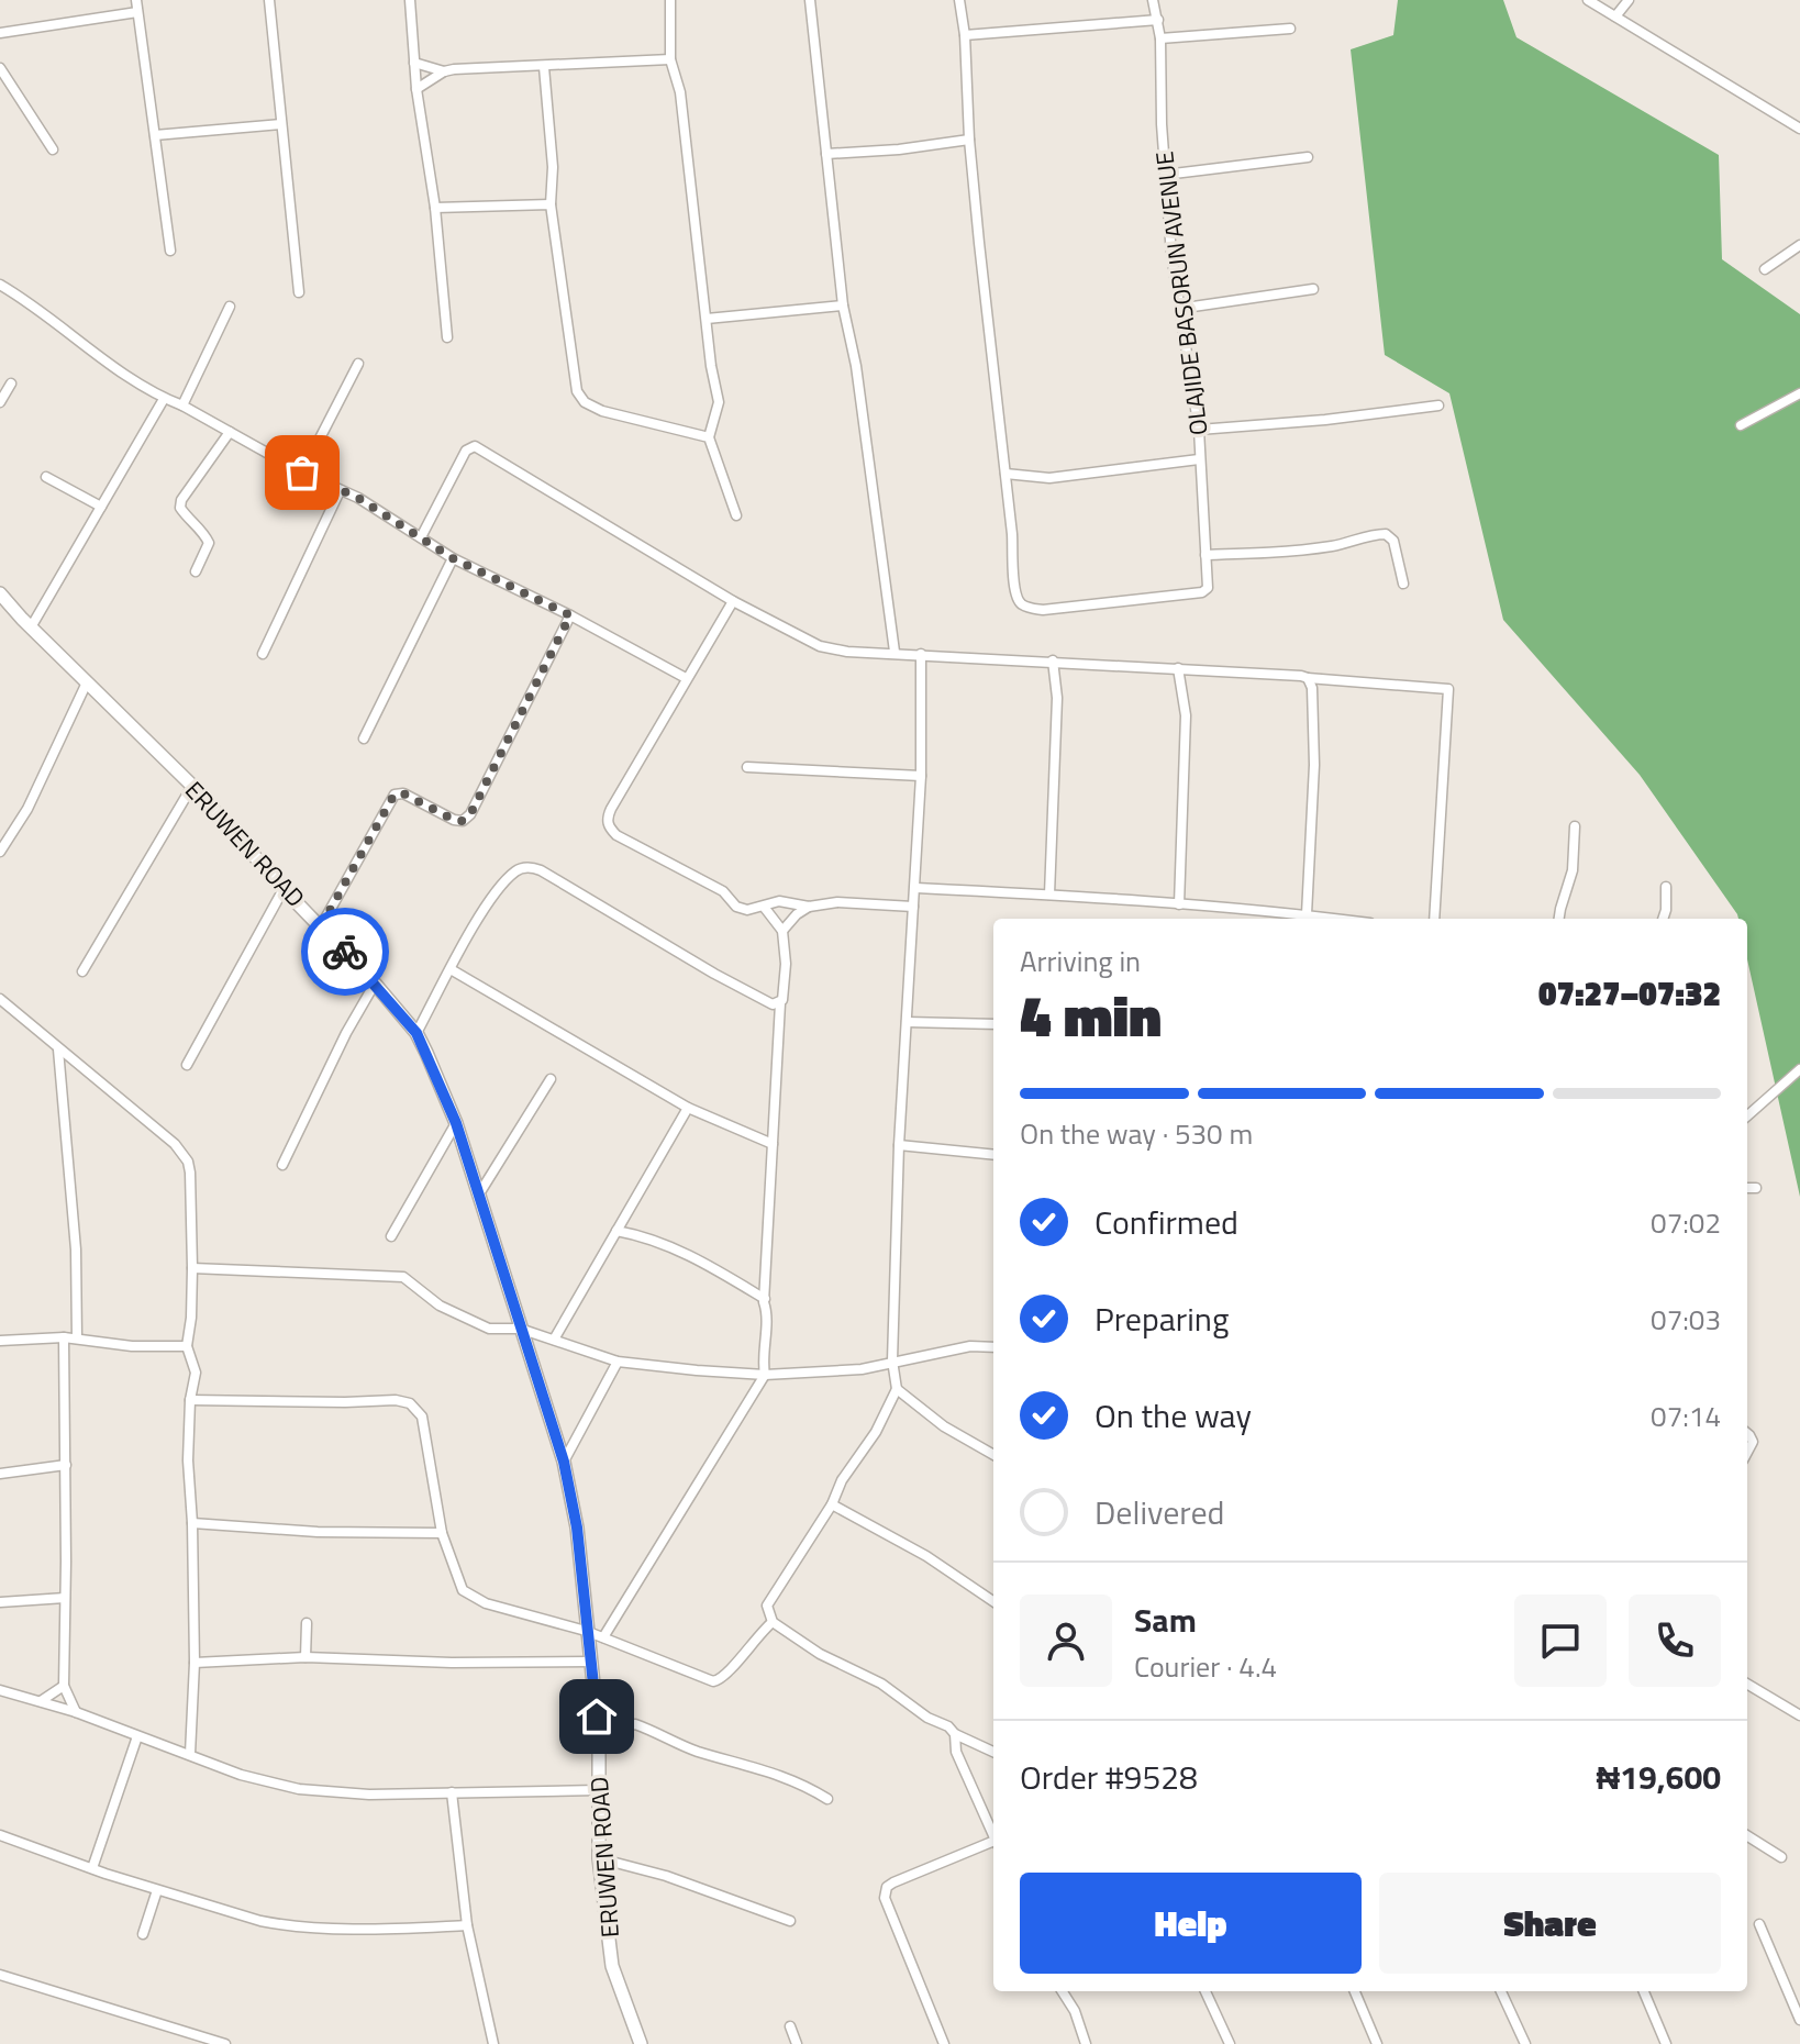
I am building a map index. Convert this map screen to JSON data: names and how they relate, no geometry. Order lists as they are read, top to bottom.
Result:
{
  "streets": {
    "street": ["OLAJIDE BASORUN AVENUE", "ERUWEN ROAD"]
  },
  "page": {
    "heading": ["4 min", "Arriving in", "07:27–07:32"],
    "panel": [
      "Sam",
      "Courier · 4.4",
      "Order #9528",
      "₦19,600"
    ],
    "bar": "On the way · 530 m",
    "list": [
      ["Confirmed", "07:02"],
      ["Preparing", "07:03"],
      ["On the way", "07:14"],
      "Delivered"
    ],
    "buttons": ["Help", "Share"]
  }
}
